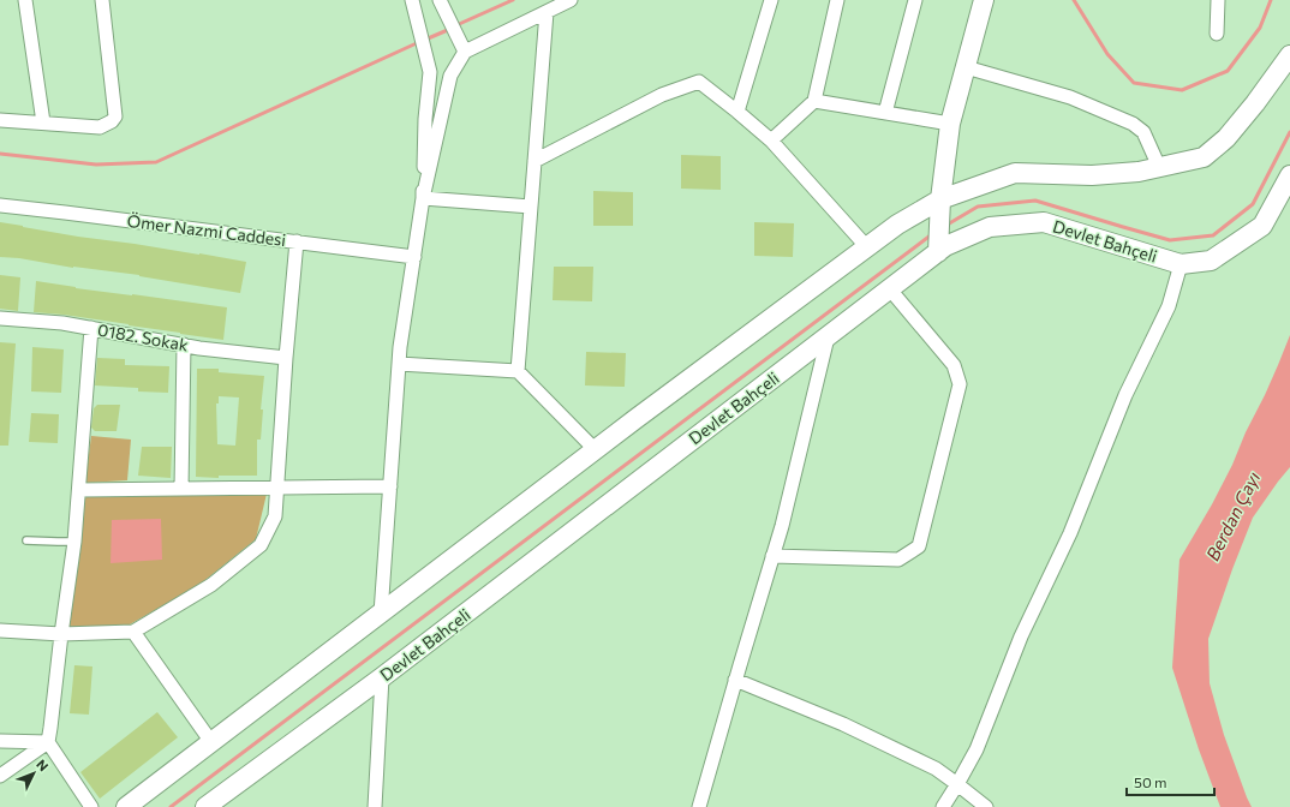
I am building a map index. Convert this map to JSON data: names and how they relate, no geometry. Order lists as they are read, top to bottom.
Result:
{
  "streets": {
    "street": ["Ömer Nazmi Caddesi", "Devlet Bahçeli", "0182. Sokak"]
  },
  "water": ["Berdan Çayı"],
  "scale_bar": "50 m",
  "north": "top right"
}
